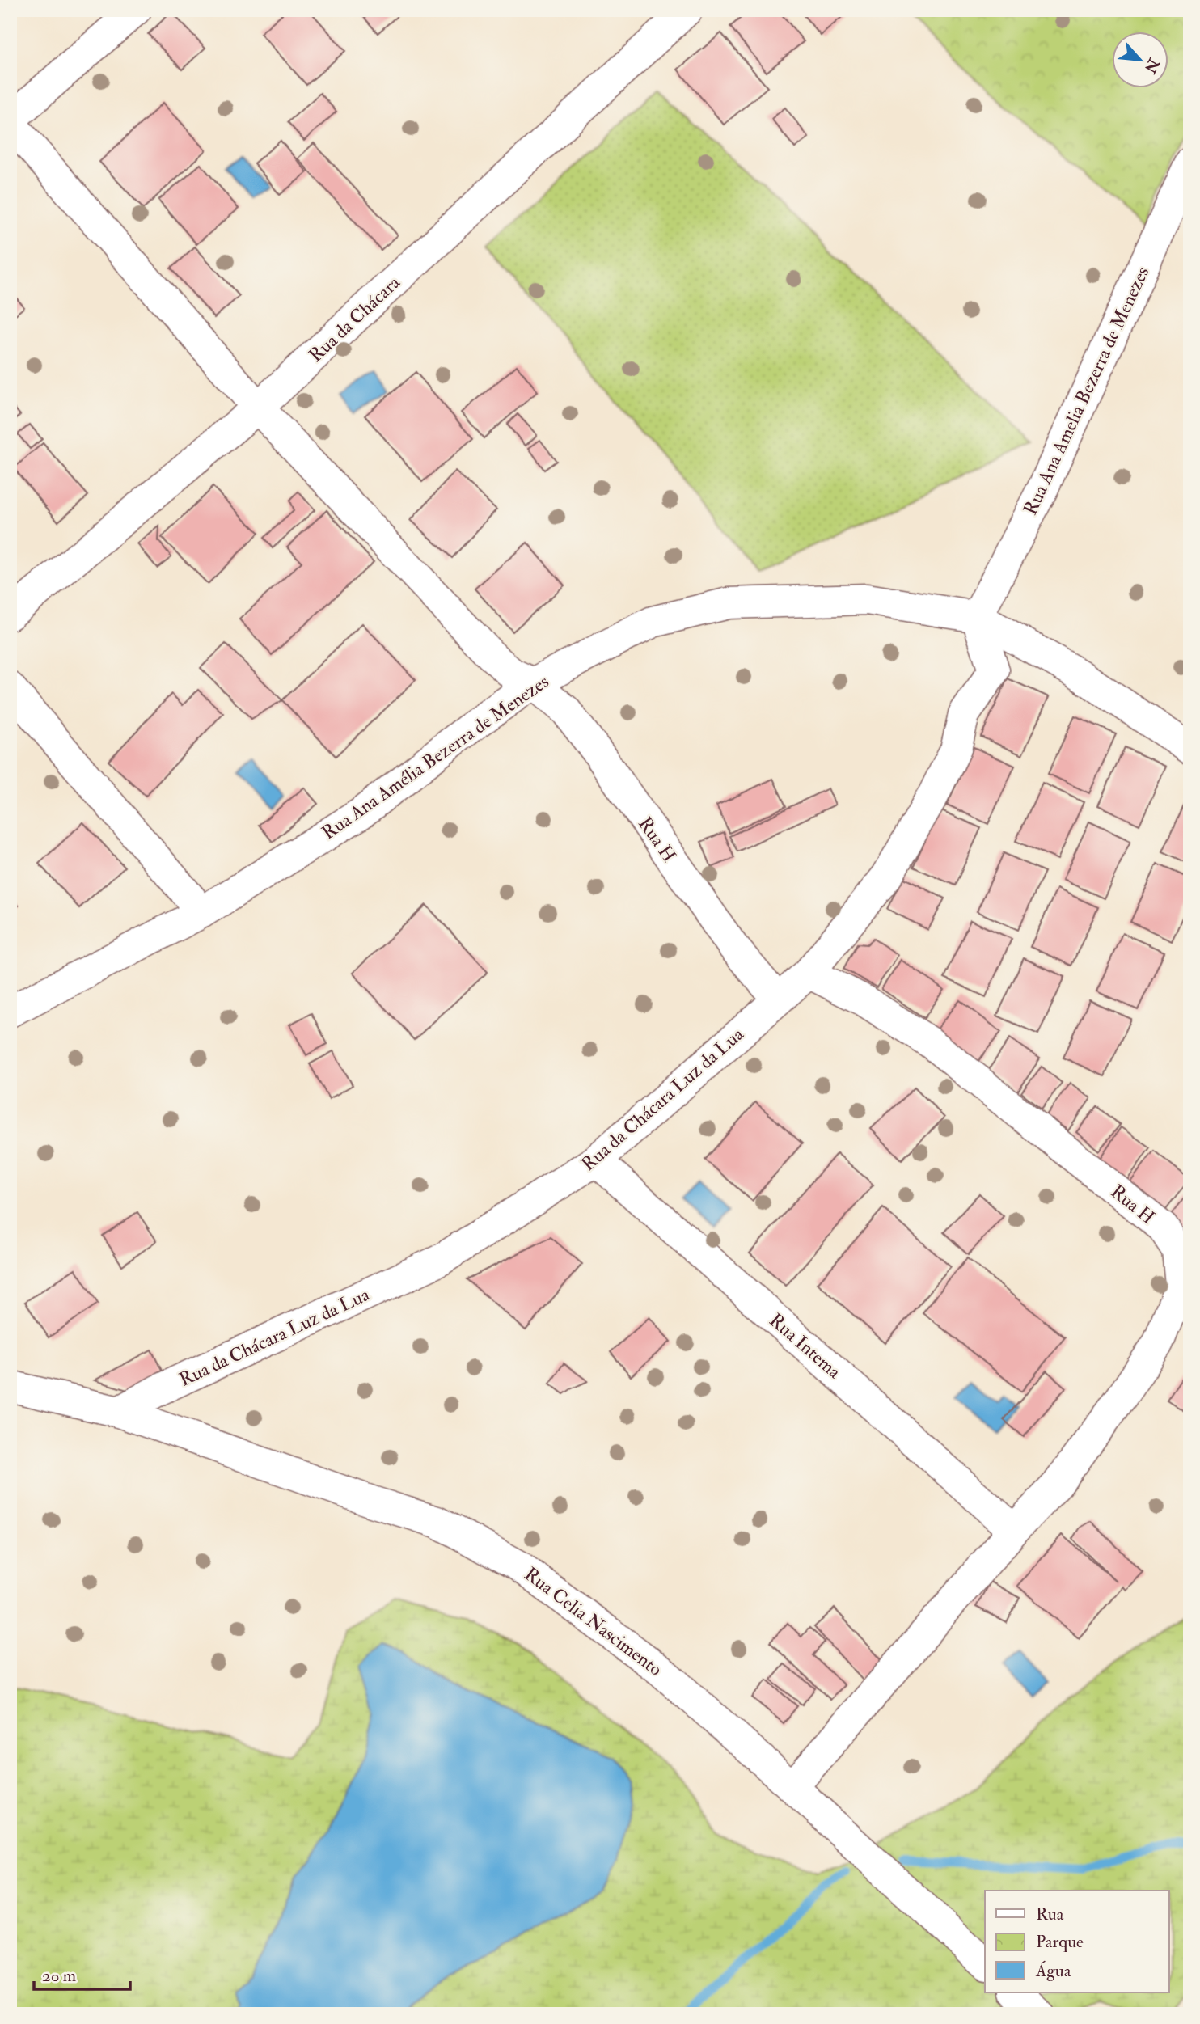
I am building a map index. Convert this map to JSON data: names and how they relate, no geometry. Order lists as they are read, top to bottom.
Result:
{
  "streets": {
    "street": [
      "Rua da Chácara",
      "Rua Ana Amelia Bezerra de Menezes",
      "Rua Ana Amélia Bezerra de Menezes",
      "Rua H",
      "Rua da Chácara Luz da Lua",
      "Rua Intema",
      "Rua Celia Nascimento"
    ]
  },
  "crossings": [
    ["Rua da Chácara", "Rua H"],
    ["Rua Ana Amelia Bezerra de Menezes", "Rua Ana Amélia Bezerra de Menezes"],
    ["Rua Ana Amelia Bezerra de Menezes", "Rua da Chácara Luz da Lua"],
    ["Rua Ana Amélia Bezerra de Menezes", "Rua H"],
    ["Rua Ana Amélia Bezerra de Menezes", "Rua da Chácara Luz da Lua"],
    ["Rua H", "Rua da Chácara Luz da Lua"],
    ["Rua H", "Rua Intema"],
    ["Rua H", "Rua Celia Nascimento"],
    ["Rua da Chácara Luz da Lua", "Rua Intema"],
    ["Rua da Chácara Luz da Lua", "Rua Celia Nascimento"]
  ],
  "legend": ["Rua", "Parque", "Água"],
  "scale_bar": "20 m",
  "north": "bottom right"
}
